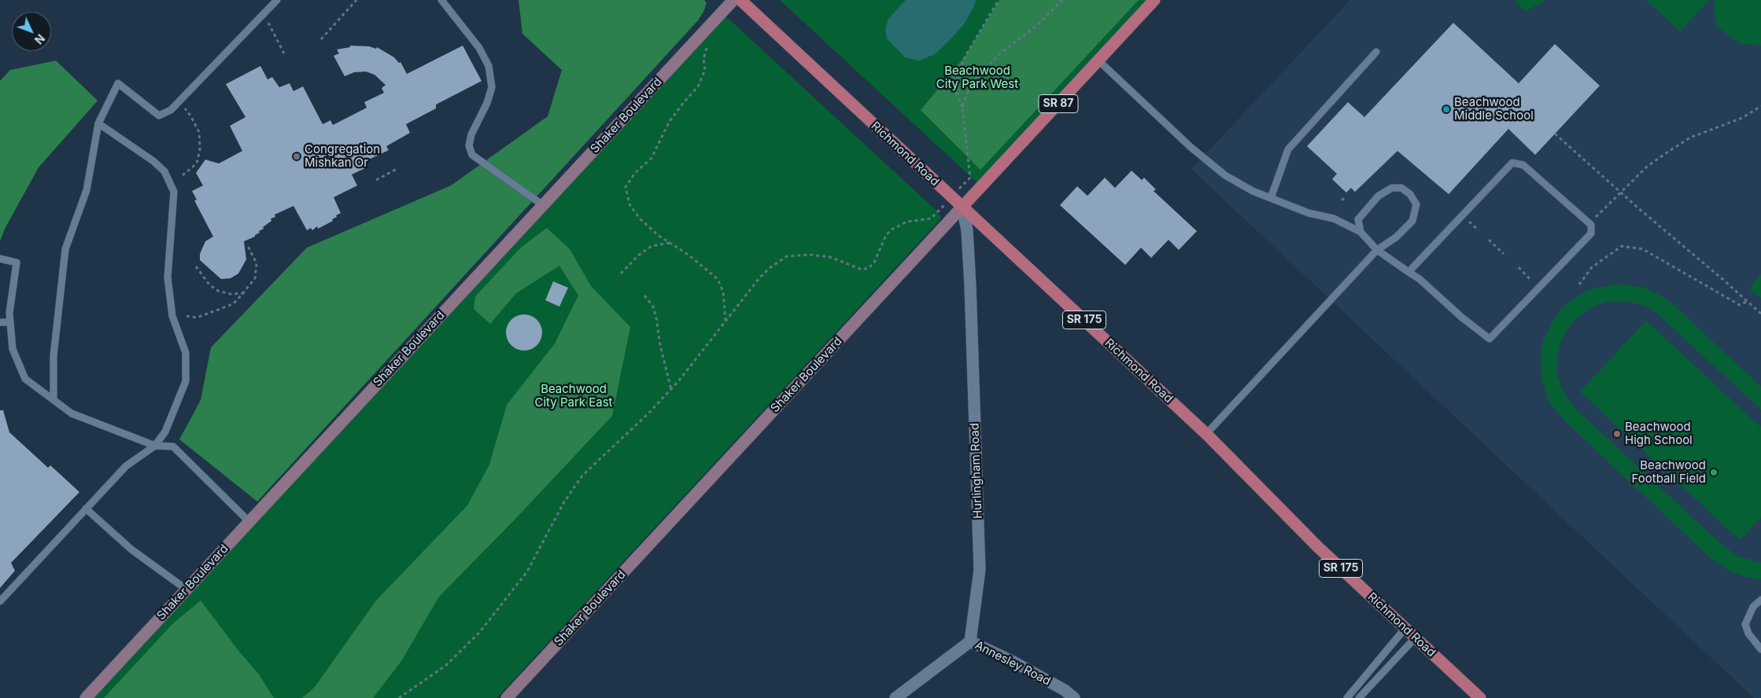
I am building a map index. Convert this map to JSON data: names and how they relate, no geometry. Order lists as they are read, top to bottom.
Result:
{
  "streets": {
    "main road": [
      "SR 87",
      "Shaker Boulevard",
      "Richmond Road",
      "SR 175"
    ],
    "street": ["Hurlingham Road", "Annesley Road"]
  },
  "crossings": [
    ["Shaker Boulevard", "Richmond Road"],
    ["Shaker Boulevard", "Hurlingham Road"],
    ["Richmond Road", "Hurlingham Road"],
    ["Hurlingham Road", "Annesley Road"]
  ],
  "parks": ["Beachwood City Park West", "Beachwood City Park East"],
  "places": [
    "Beachwood Middle School",
    "Congregation Mishkan Or",
    "Beachwood High School",
    "Beachwood Football Field"
  ],
  "north": "bottom right"
}
